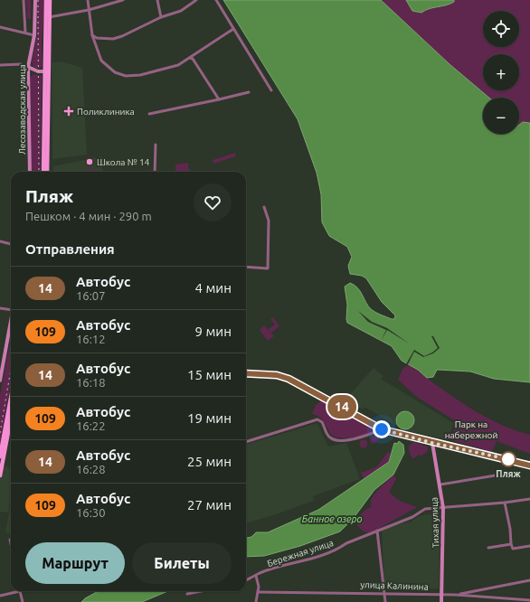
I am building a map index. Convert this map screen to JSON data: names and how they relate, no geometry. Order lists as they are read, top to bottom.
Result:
{
  "streets": {
    "main road": ["Лесозаводская улица", "Тихая улица"],
    "street": ["Бережная улица", "улица Калинина"]
  },
  "crossings": [
    ["Тихая улица", "Бережная улица"],
    ["Тихая улица", "улица Калинина"]
  ],
  "water": ["Банное озеро"],
  "parks": ["Парк на набережной"],
  "places": {
    "health": ["Поликлиника"],
    "other": ["Школа № 14", "Пляж"]
  },
  "lines": ["bus line 14"],
  "page": {
    "on_map": "14",
    "map_buttons": ["+", "−"],
    "heading": [
      ["Пляж", "Пешком · 4 мин · 290 m"],
      "Отправления"
    ],
    "list": [
      {
        "mark": "14",
        "name": "Автобус",
        "note": "16:07",
        "value": "4 мин"
      },
      {
        "mark": "109",
        "name": "Автобус",
        "note": "16:12",
        "value": "9 мин"
      },
      {
        "mark": "14",
        "name": "Автобус",
        "note": "16:18",
        "value": "15 мин"
      },
      {
        "mark": "109",
        "name": "Автобус",
        "note": "16:22",
        "value": "19 мин"
      },
      {
        "mark": "14",
        "name": "Автобус",
        "note": "16:28",
        "value": "25 мин"
      },
      {
        "mark": "109",
        "name": "Автобус",
        "note": "16:30",
        "value": "27 мин"
      }
    ],
    "buttons": ["Маршрут", "Билеты"]
  }
}
